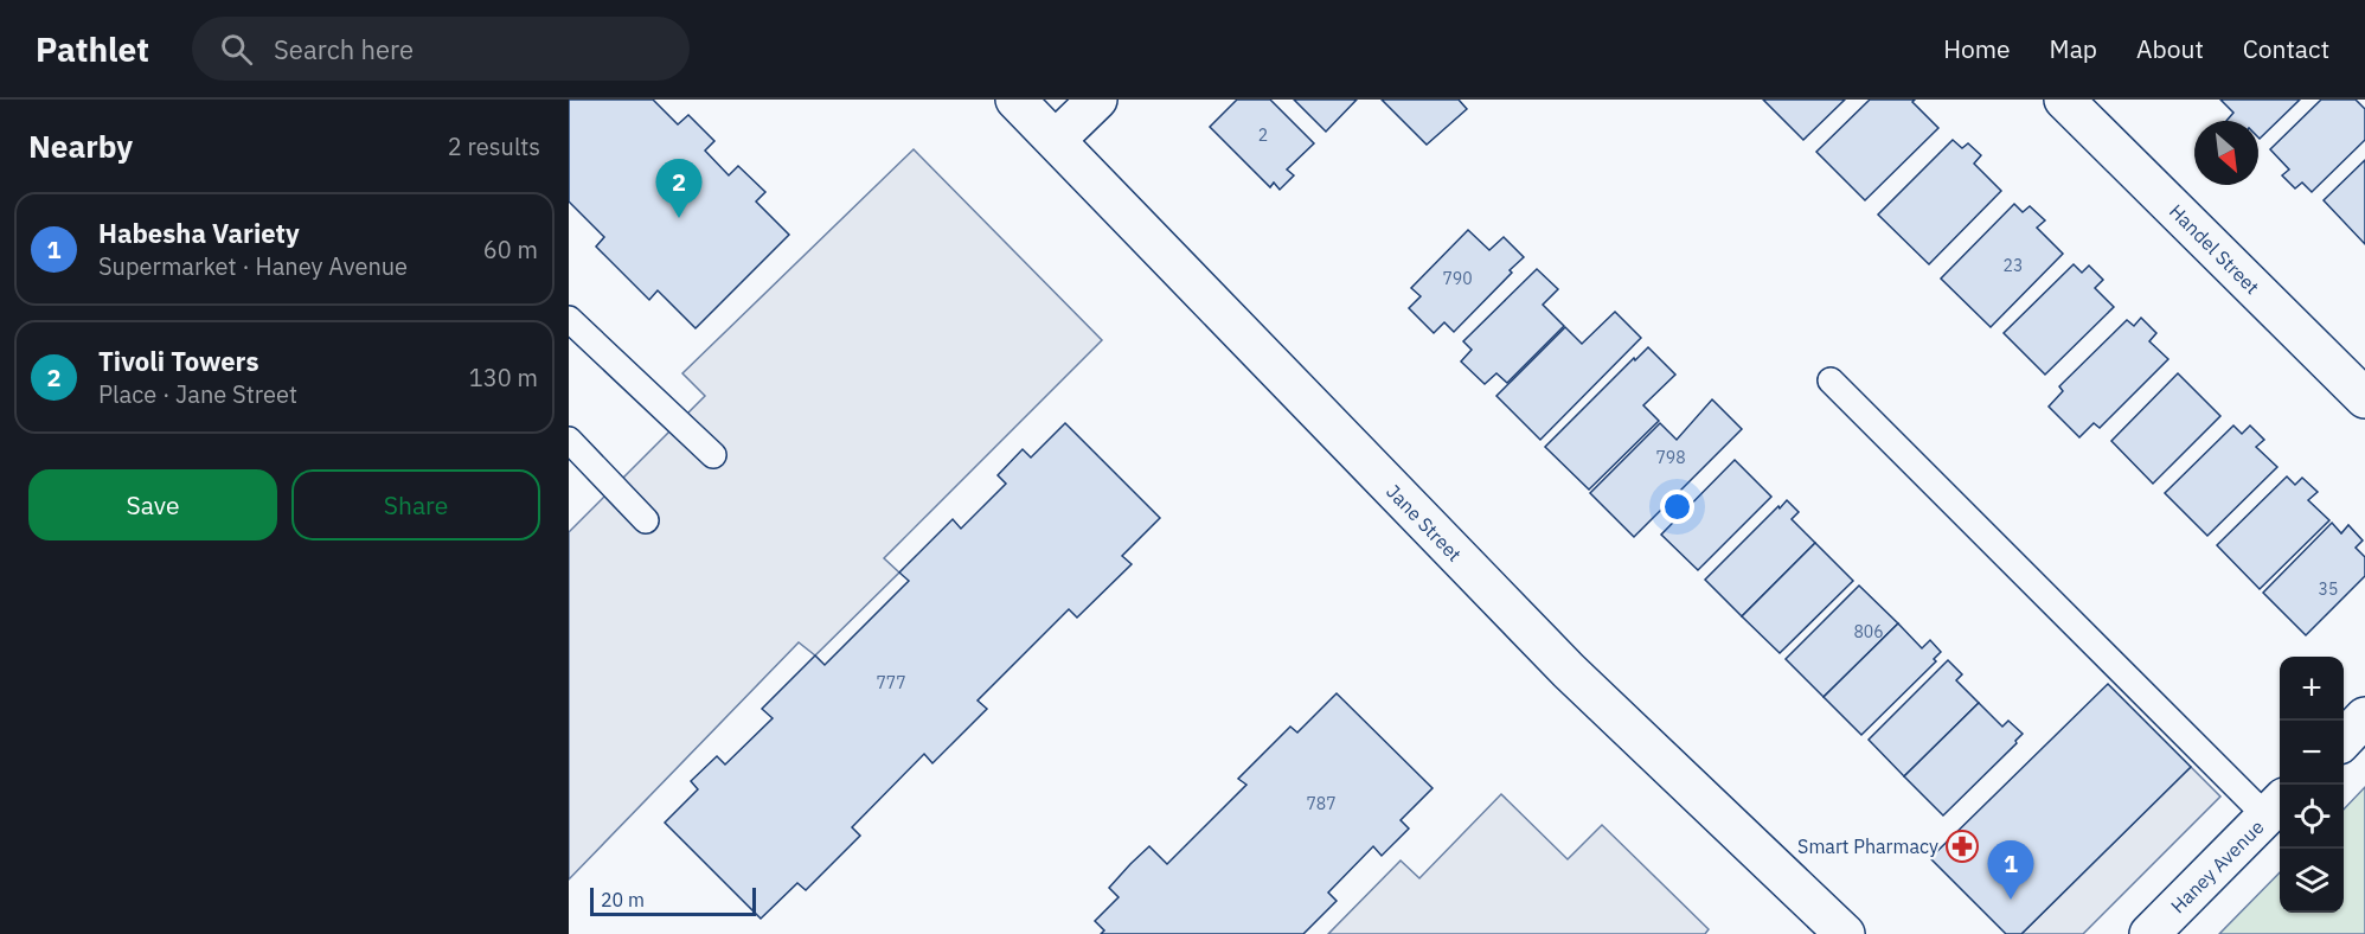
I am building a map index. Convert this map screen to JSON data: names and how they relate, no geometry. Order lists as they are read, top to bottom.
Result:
{
  "streets": {
    "main road": ["Handel Street", "Jane Street", "Haney Avenue"]
  },
  "places": {
    "pharmacy": ["Smart Pharmacy"]
  },
  "house_numbers": [
    "2",
    "23",
    "790",
    "798",
    "35",
    "806",
    "777",
    "787"
  ],
  "scale_bar": "20 m",
  "north": "bottom right",
  "page": {
    "header": "Pathlet",
    "search": "Search here",
    "nav": [
      "Home",
      "Map",
      "About",
      "Contact"
    ],
    "heading": ["Nearby", "2 results"],
    "pins": ["2", "1"],
    "list": [
      {
        "mark": "1",
        "name": "Habesha Variety",
        "note": "Supermarket · Haney Avenue",
        "value": "60 m"
      },
      {
        "mark": "2",
        "name": "Tivoli Towers",
        "note": "Place · Jane Street",
        "value": "130 m"
      }
    ],
    "buttons": ["Save", "Share"],
    "map_buttons": ["+", "−"],
    "scale": "20 m"
  }
}
